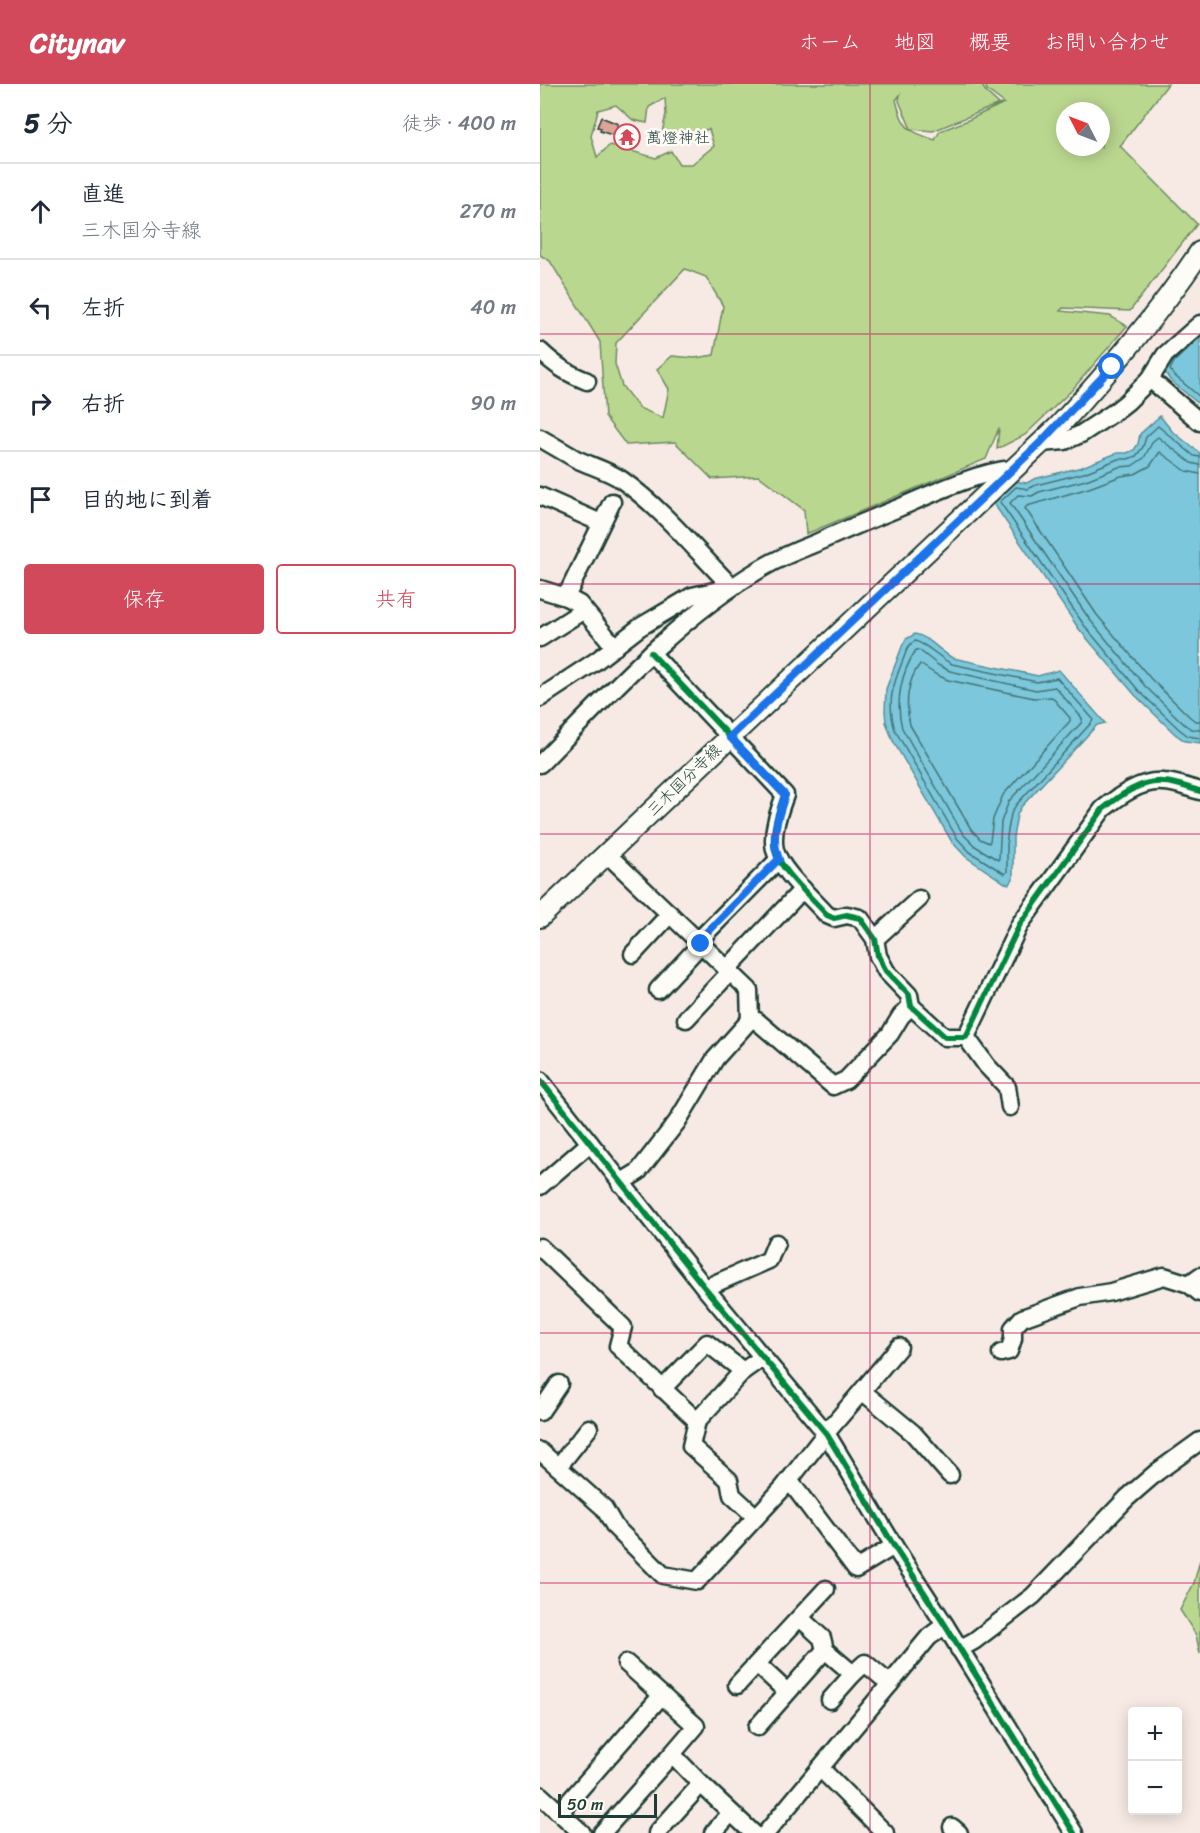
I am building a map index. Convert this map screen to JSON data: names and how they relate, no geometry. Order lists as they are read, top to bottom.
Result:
{
  "streets": {
    "main road": ["三木国分寺線"]
  },
  "places": {
    "temple": ["萬燈神社"]
  },
  "scale_bar": "50 m",
  "north": "top left",
  "page": {
    "header": "Citynav",
    "nav": [
      "ホーム",
      "地図",
      "概要",
      "お問い合わせ"
    ],
    "heading": ["5 分", "徒歩 · 400 m"],
    "list": [
      ["直進", "三木国分寺線", "270 m"],
      ["左折", "40 m"],
      ["右折", "90 m"],
      "目的地に到着"
    ],
    "buttons": ["保存", "共有"],
    "map_buttons": ["+", "−"],
    "scale": "50 m"
  }
}
